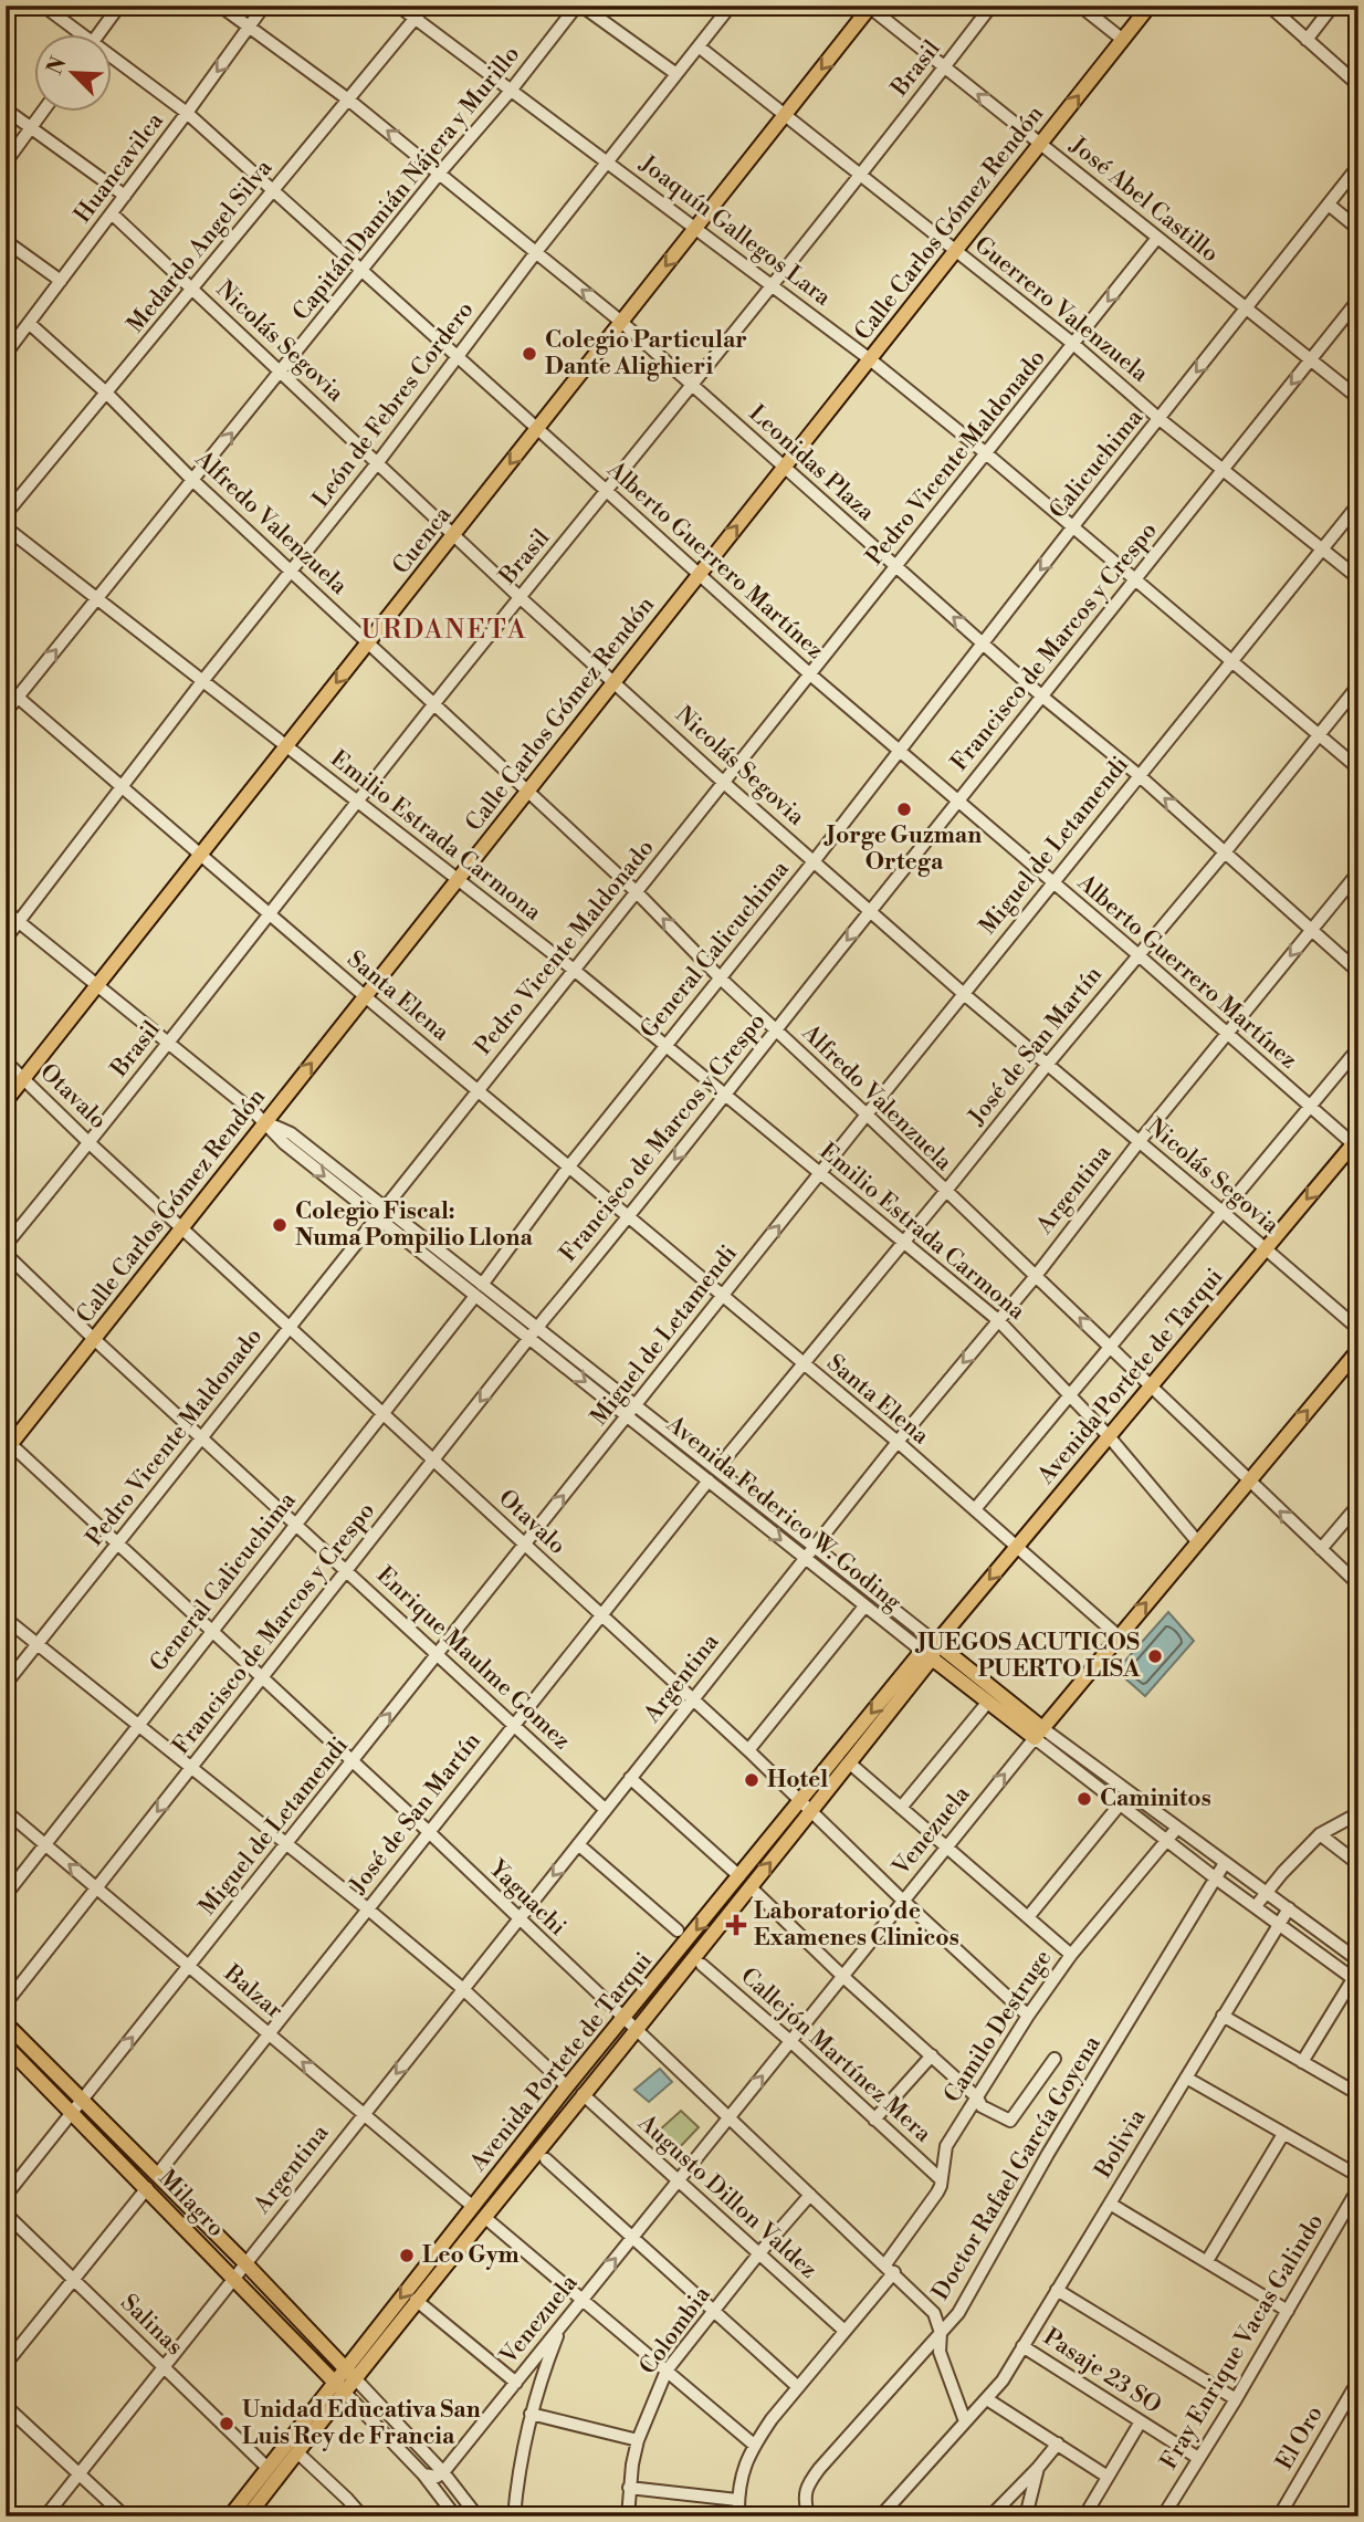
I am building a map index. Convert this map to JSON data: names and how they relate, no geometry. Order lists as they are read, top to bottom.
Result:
{
  "streets": {
    "main road": [
      "Calle Carlos Gómez Rendón",
      "Cuenca",
      "Avenida Portete de Tarqui",
      "Avenida Federico W. Goding",
      "Venezuela",
      "Milagro"
    ],
    "street": [
      "Brasil",
      "Huancavilca",
      "Capitán Damián Nájera y Murillo",
      "José Abel Castillo",
      "Joaquín Gallegos Lara",
      "Medardo Angel Silva",
      "Guerrero Valenzuela",
      "Nicolás Segovia",
      "León de Febres Cordero",
      "Pedro Vicente Maldonado",
      "Leonidas Plaza",
      "Calicuchima",
      "Alfredo Valenzuela",
      "Alberto Guerrero Martínez",
      "Francisco de Marcos y Crespo",
      "Emilio Estrada Carmona",
      "Miguel de Letamendi",
      "General Calicuchima",
      "Santa Elena",
      "José de San Martín",
      "Otavalo",
      "Argentina",
      "Enrique Maulme Gomez",
      "Yaguachi",
      "Balzar",
      "Camilo Destruge",
      "Callejón Martínez Mera",
      "Bolivia",
      "Doctor Rafael García Goyena",
      "Augusto Dillon Valdez",
      "Salinas",
      "Colombia",
      "Fray Enrique Vacas Galindo",
      "Pasaje 23 SO",
      "El Oro"
    ]
  },
  "crossings": [
    ["Brasil", "José Abel Castillo"],
    ["Brasil", "Joaquín Gallegos Lara"],
    ["Brasil", "Guerrero Valenzuela"],
    ["Brasil", "Nicolás Segovia"],
    ["Brasil", "Leonidas Plaza"],
    ["Brasil", "Alfredo Valenzuela"],
    ["Brasil", "Alberto Guerrero Martínez"],
    ["Brasil", "Emilio Estrada Carmona"],
    ["Brasil", "Santa Elena"],
    ["Brasil", "Otavalo"],
    ["Brasil", "Avenida Federico W. Goding"],
    ["Huancavilca", "Nicolás Segovia"],
    ["Huancavilca", "Leonidas Plaza"],
    ["Huancavilca", "Alfredo Valenzuela"],
    ["Huancavilca", "Alberto Guerrero Martínez"],
    ["Capitán Damián Nájera y Murillo", "Joaquín Gallegos Lara"],
    ["Capitán Damián Nájera y Murillo", "Nicolás Segovia"],
    ["Capitán Damián Nájera y Murillo", "Leonidas Plaza"],
    ["Capitán Damián Nájera y Murillo", "Alfredo Valenzuela"],
    ["Capitán Damián Nájera y Murillo", "Alberto Guerrero Martínez"],
    ["Capitán Damián Nájera y Murillo", "Emilio Estrada Carmona"],
    ["Capitán Damián Nájera y Murillo", "Santa Elena"],
    ["José Abel Castillo", "Calle Carlos Gómez Rendón"],
    ["José Abel Castillo", "Pedro Vicente Maldonado"],
    ["José Abel Castillo", "Calicuchima"],
    ["José Abel Castillo", "Cuenca"],
    ["José Abel Castillo", "Francisco de Marcos y Crespo"],
    ["Calle Carlos Gómez Rendón", "Joaquín Gallegos Lara"],
    ["Calle Carlos Gómez Rendón", "Guerrero Valenzuela"],
    ["Calle Carlos Gómez Rendón", "Nicolás Segovia"],
    ["Calle Carlos Gómez Rendón", "Leonidas Plaza"],
    ["Calle Carlos Gómez Rendón", "Alfredo Valenzuela"],
    ["Calle Carlos Gómez Rendón", "Alberto Guerrero Martínez"],
    ["Calle Carlos Gómez Rendón", "Emilio Estrada Carmona"],
    ["Calle Carlos Gómez Rendón", "Santa Elena"],
    ["Calle Carlos Gómez Rendón", "Otavalo"],
    ["Calle Carlos Gómez Rendón", "Avenida Federico W. Goding"],
    ["Calle Carlos Gómez Rendón", "Enrique Maulme Gomez"],
    ["Calle Carlos Gómez Rendón", "Yaguachi"],
    ["Joaquín Gallegos Lara", "Medardo Angel Silva"],
    ["Joaquín Gallegos Lara", "León de Febres Cordero"],
    ["Joaquín Gallegos Lara", "Pedro Vicente Maldonado"],
    ["Joaquín Gallegos Lara", "Calicuchima"],
    ["Joaquín Gallegos Lara", "Cuenca"],
    ["Joaquín Gallegos Lara", "Francisco de Marcos y Crespo"],
    ["Joaquín Gallegos Lara", "Miguel de Letamendi"],
    ["Joaquín Gallegos Lara", "José de San Martín"],
    ["Medardo Angel Silva", "Nicolás Segovia"],
    ["Medardo Angel Silva", "Leonidas Plaza"],
    ["Medardo Angel Silva", "Alfredo Valenzuela"],
    ["Medardo Angel Silva", "Alberto Guerrero Martínez"],
    ["Guerrero Valenzuela", "León de Febres Cordero"],
    ["Guerrero Valenzuela", "Pedro Vicente Maldonado"],
    ["Guerrero Valenzuela", "Calicuchima"],
    ["Guerrero Valenzuela", "Cuenca"],
    ["Guerrero Valenzuela", "Francisco de Marcos y Crespo"],
    ["Guerrero Valenzuela", "Miguel de Letamendi"],
    ["Nicolás Segovia", "León de Febres Cordero"],
    ["Nicolás Segovia", "Pedro Vicente Maldonado"],
    ["Nicolás Segovia", "Cuenca"],
    ["Nicolás Segovia", "Francisco de Marcos y Crespo"],
    ["Nicolás Segovia", "Miguel de Letamendi"],
    ["Nicolás Segovia", "General Calicuchima"],
    ["Nicolás Segovia", "José de San Martín"],
    ["Nicolás Segovia", "Argentina"],
    ["Nicolás Segovia", "Avenida Portete de Tarqui"],
    ["León de Febres Cordero", "Leonidas Plaza"],
    ["León de Febres Cordero", "Alfredo Valenzuela"],
    ["León de Febres Cordero", "Alberto Guerrero Martínez"],
    ["León de Febres Cordero", "Emilio Estrada Carmona"],
    ["León de Febres Cordero", "Santa Elena"],
    ["León de Febres Cordero", "Avenida Federico W. Goding"],
    ["Pedro Vicente Maldonado", "Leonidas Plaza"],
    ["Pedro Vicente Maldonado", "Alfredo Valenzuela"],
    ["Pedro Vicente Maldonado", "Alberto Guerrero Martínez"],
    ["Pedro Vicente Maldonado", "Emilio Estrada Carmona"],
    ["Pedro Vicente Maldonado", "Santa Elena"],
    ["Pedro Vicente Maldonado", "Otavalo"],
    ["Pedro Vicente Maldonado", "Avenida Federico W. Goding"],
    ["Pedro Vicente Maldonado", "Enrique Maulme Gomez"],
    ["Pedro Vicente Maldonado", "Yaguachi"],
    ["Leonidas Plaza", "Calicuchima"],
    ["Leonidas Plaza", "Cuenca"],
    ["Leonidas Plaza", "Francisco de Marcos y Crespo"],
    ["Leonidas Plaza", "Miguel de Letamendi"],
    ["Leonidas Plaza", "General Calicuchima"],
    ["Leonidas Plaza", "José de San Martín"],
    ["Leonidas Plaza", "Argentina"],
    ["Calicuchima", "General Calicuchima"],
    ["Alfredo Valenzuela", "Cuenca"],
    ["Alfredo Valenzuela", "Francisco de Marcos y Crespo"],
    ["Alfredo Valenzuela", "Miguel de Letamendi"],
    ["Alfredo Valenzuela", "General Calicuchima"],
    ["Alfredo Valenzuela", "José de San Martín"],
    ["Alfredo Valenzuela", "Argentina"],
    ["Alfredo Valenzuela", "Avenida Portete de Tarqui"],
    ["Alfredo Valenzuela", "Venezuela"],
    ["Cuenca", "Alberto Guerrero Martínez"],
    ["Cuenca", "Emilio Estrada Carmona"],
    ["Cuenca", "Santa Elena"],
    ["Cuenca", "Otavalo"],
    ["Cuenca", "Avenida Federico W. Goding"],
    ["Alberto Guerrero Martínez", "Francisco de Marcos y Crespo"],
    ["Alberto Guerrero Martínez", "Miguel de Letamendi"],
    ["Alberto Guerrero Martínez", "General Calicuchima"],
    ["Alberto Guerrero Martínez", "José de San Martín"],
    ["Alberto Guerrero Martínez", "Argentina"],
    ["Alberto Guerrero Martínez", "Avenida Portete de Tarqui"],
    ["Francisco de Marcos y Crespo", "Emilio Estrada Carmona"],
    ["Francisco de Marcos y Crespo", "Santa Elena"],
    ["Francisco de Marcos y Crespo", "Otavalo"],
    ["Francisco de Marcos y Crespo", "Avenida Federico W. Goding"],
    ["Francisco de Marcos y Crespo", "Enrique Maulme Gomez"],
    ["Francisco de Marcos y Crespo", "Yaguachi"],
    ["Francisco de Marcos y Crespo", "Balzar"],
    ["Emilio Estrada Carmona", "Miguel de Letamendi"],
    ["Emilio Estrada Carmona", "General Calicuchima"],
    ["Emilio Estrada Carmona", "José de San Martín"],
    ["Emilio Estrada Carmona", "Argentina"],
    ["Emilio Estrada Carmona", "Avenida Portete de Tarqui"],
    ["Emilio Estrada Carmona", "Venezuela"],
    ["Miguel de Letamendi", "Santa Elena"],
    ["Miguel de Letamendi", "Otavalo"],
    ["Miguel de Letamendi", "Avenida Federico W. Goding"],
    ["Miguel de Letamendi", "Enrique Maulme Gomez"],
    ["Miguel de Letamendi", "Yaguachi"],
    ["Miguel de Letamendi", "Balzar"],
    ["Miguel de Letamendi", "Milagro"],
    ["General Calicuchima", "Santa Elena"],
    ["General Calicuchima", "Otavalo"],
    ["General Calicuchima", "Avenida Federico W. Goding"],
    ["General Calicuchima", "Enrique Maulme Gomez"],
    ["General Calicuchima", "Yaguachi"],
    ["General Calicuchima", "Balzar"],
    ["Santa Elena", "José de San Martín"],
    ["Santa Elena", "Argentina"],
    ["Santa Elena", "Avenida Portete de Tarqui"],
    ["Santa Elena", "Venezuela"],
    ["José de San Martín", "Otavalo"],
    ["José de San Martín", "Avenida Federico W. Goding"],
    ["José de San Martín", "Enrique Maulme Gomez"],
    ["José de San Martín", "Yaguachi"],
    ["José de San Martín", "Balzar"],
    ["José de San Martín", "Milagro"],
    ["Otavalo", "Argentina"],
    ["Otavalo", "Avenida Portete de Tarqui"],
    ["Otavalo", "Venezuela"],
    ["Otavalo", "Camilo Destruge"],
    ["Argentina", "Avenida Federico W. Goding"],
    ["Argentina", "Enrique Maulme Gomez"],
    ["Argentina", "Yaguachi"],
    ["Argentina", "Balzar"],
    ["Argentina", "Milagro"],
    ["Argentina", "Salinas"],
    ["Avenida Portete de Tarqui", "Avenida Federico W. Goding"],
    ["Avenida Portete de Tarqui", "Yaguachi"],
    ["Avenida Portete de Tarqui", "Balzar"],
    ["Avenida Portete de Tarqui", "Augusto Dillon Valdez"],
    ["Avenida Portete de Tarqui", "Milagro"],
    ["Avenida Portete de Tarqui", "Salinas"],
    ["Avenida Federico W. Goding", "Venezuela"],
    ["Avenida Federico W. Goding", "Camilo Destruge"],
    ["Avenida Federico W. Goding", "Bolivia"],
    ["Avenida Federico W. Goding", "Doctor Rafael García Goyena"],
    ["Venezuela", "Yaguachi"],
    ["Venezuela", "Callejón Martínez Mera"],
    ["Venezuela", "Augusto Dillon Valdez"],
    ["Yaguachi", "Camilo Destruge"],
    ["Yaguachi", "Bolivia"],
    ["Yaguachi", "Doctor Rafael García Goyena"],
    ["Yaguachi", "Colombia"],
    ["Camilo Destruge", "Callejón Martínez Mera"],
    ["Camilo Destruge", "Augusto Dillon Valdez"],
    ["Bolivia", "Pasaje 23 SO"],
    ["Augusto Dillon Valdez", "Colombia"],
    ["Fray Enrique Vacas Galindo", "Pasaje 23 SO"]
  ],
  "one_way": ["Calicuchima", "Cuenca", "Venezuela"],
  "districts": ["URDANETA"],
  "places": {
    "other": [
      "Colegio Particular Dante Alighieri",
      "Jorge Guzman Ortega",
      "Colegio Fiscal: Numa Pompilio Llona",
      "JUEGOS ACUTICOS PUERTO LISA",
      "Hotel",
      "Caminitos",
      "Leo Gym",
      "Unidad Educativa San Luis Rey de Francia"
    ],
    "health": ["Laboratorio de Examenes Clinicos"]
  },
  "north": "top left"
}
